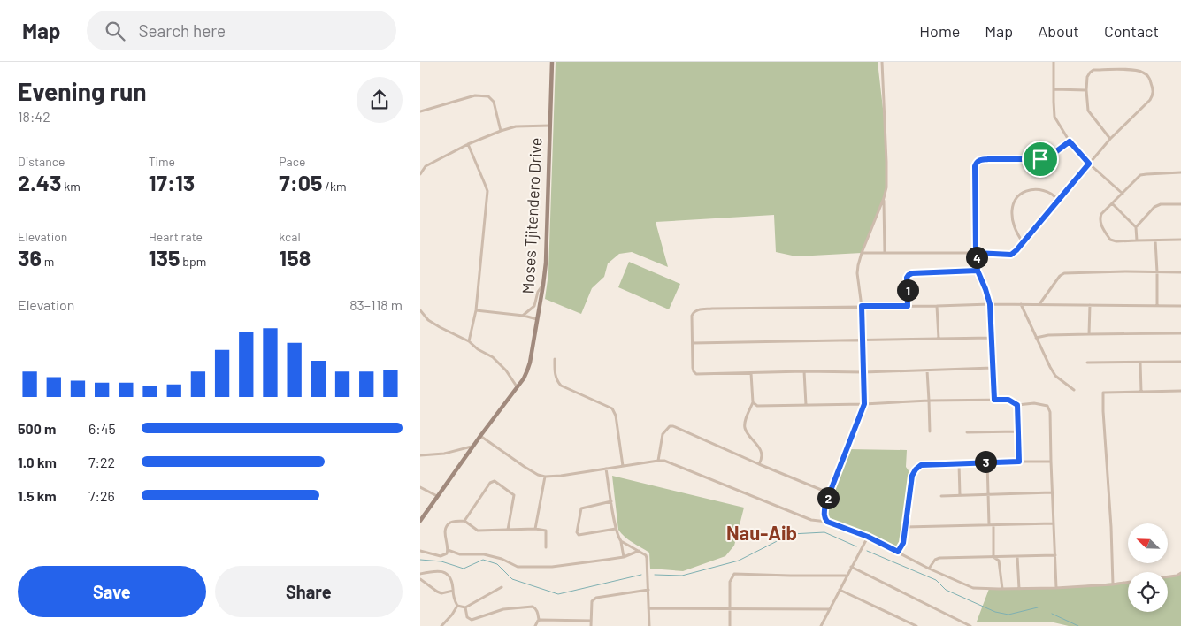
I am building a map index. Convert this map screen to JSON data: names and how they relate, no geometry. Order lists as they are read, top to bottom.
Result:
{
  "streets": {
    "street": ["Moses Tjitendero Drive"]
  },
  "districts": ["Nau-Aib"],
  "north": "top left",
  "page": {
    "header": "Map",
    "search": "Search here",
    "nav": [
      "Home",
      "Map",
      "About",
      "Contact"
    ],
    "heading": ["Evening run", "18:42"],
    "stats": [
      ["Distance", "2.43 km"],
      ["Time", "17:13"],
      ["Pace", "7:05 /km"],
      ["Elevation", "36 m"],
      ["Heart rate", "135 bpm"],
      ["kcal", "158"]
    ],
    "pins": [
      "4",
      "1",
      "3",
      "2"
    ],
    "chart": ["Elevation", "83–118 m"],
    "list": [
      {
        "name": "500 m",
        "note": "6:45"
      },
      {
        "name": "1.0 km",
        "note": "7:22"
      },
      {
        "name": "1.5 km",
        "note": "7:26"
      }
    ],
    "buttons": ["Save", "Share"]
  }
}
